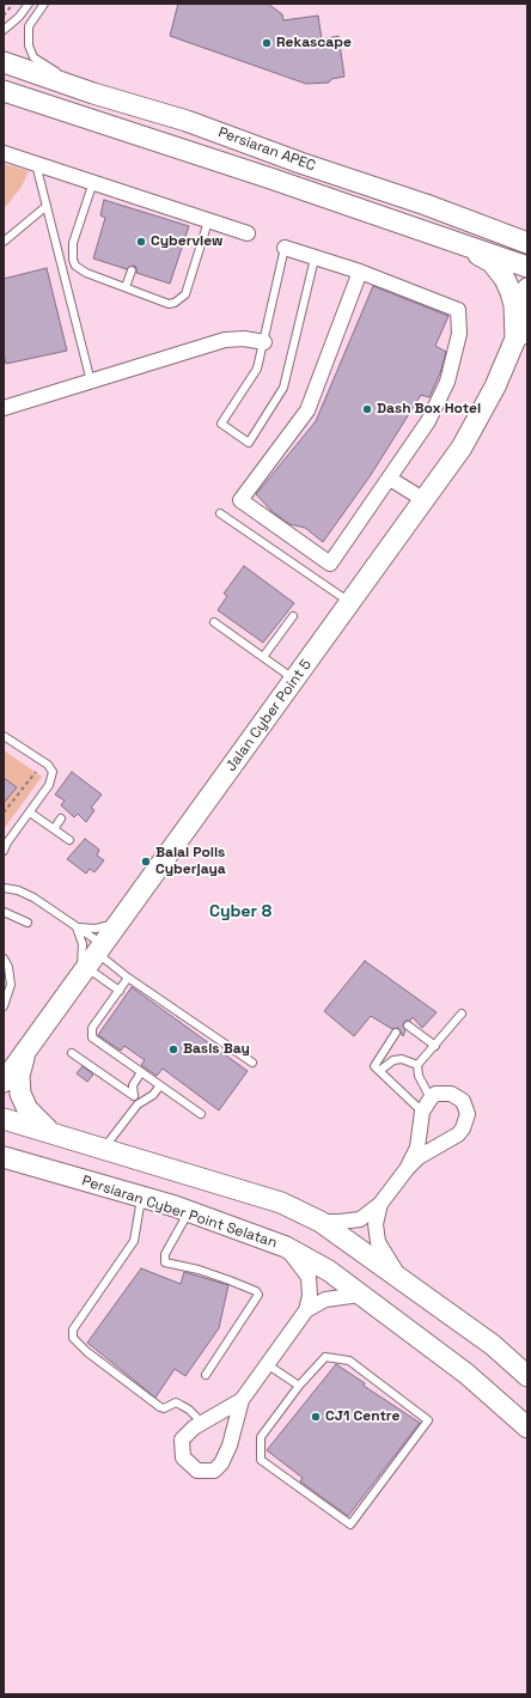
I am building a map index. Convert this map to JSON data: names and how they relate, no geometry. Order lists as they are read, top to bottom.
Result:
{
  "streets": {
    "main road": ["Persiaran APEC", "Jalan Cyber Point 5", "Persiaran Cyber Point Selatan"]
  },
  "districts": ["Cyber 8"],
  "places": [
    "Rekascape",
    "Cyberview",
    "Dash Box Hotel",
    "Balai Polis Cyberjaya",
    "Basis Bay",
    "CJ1 Centre"
  ]
}
